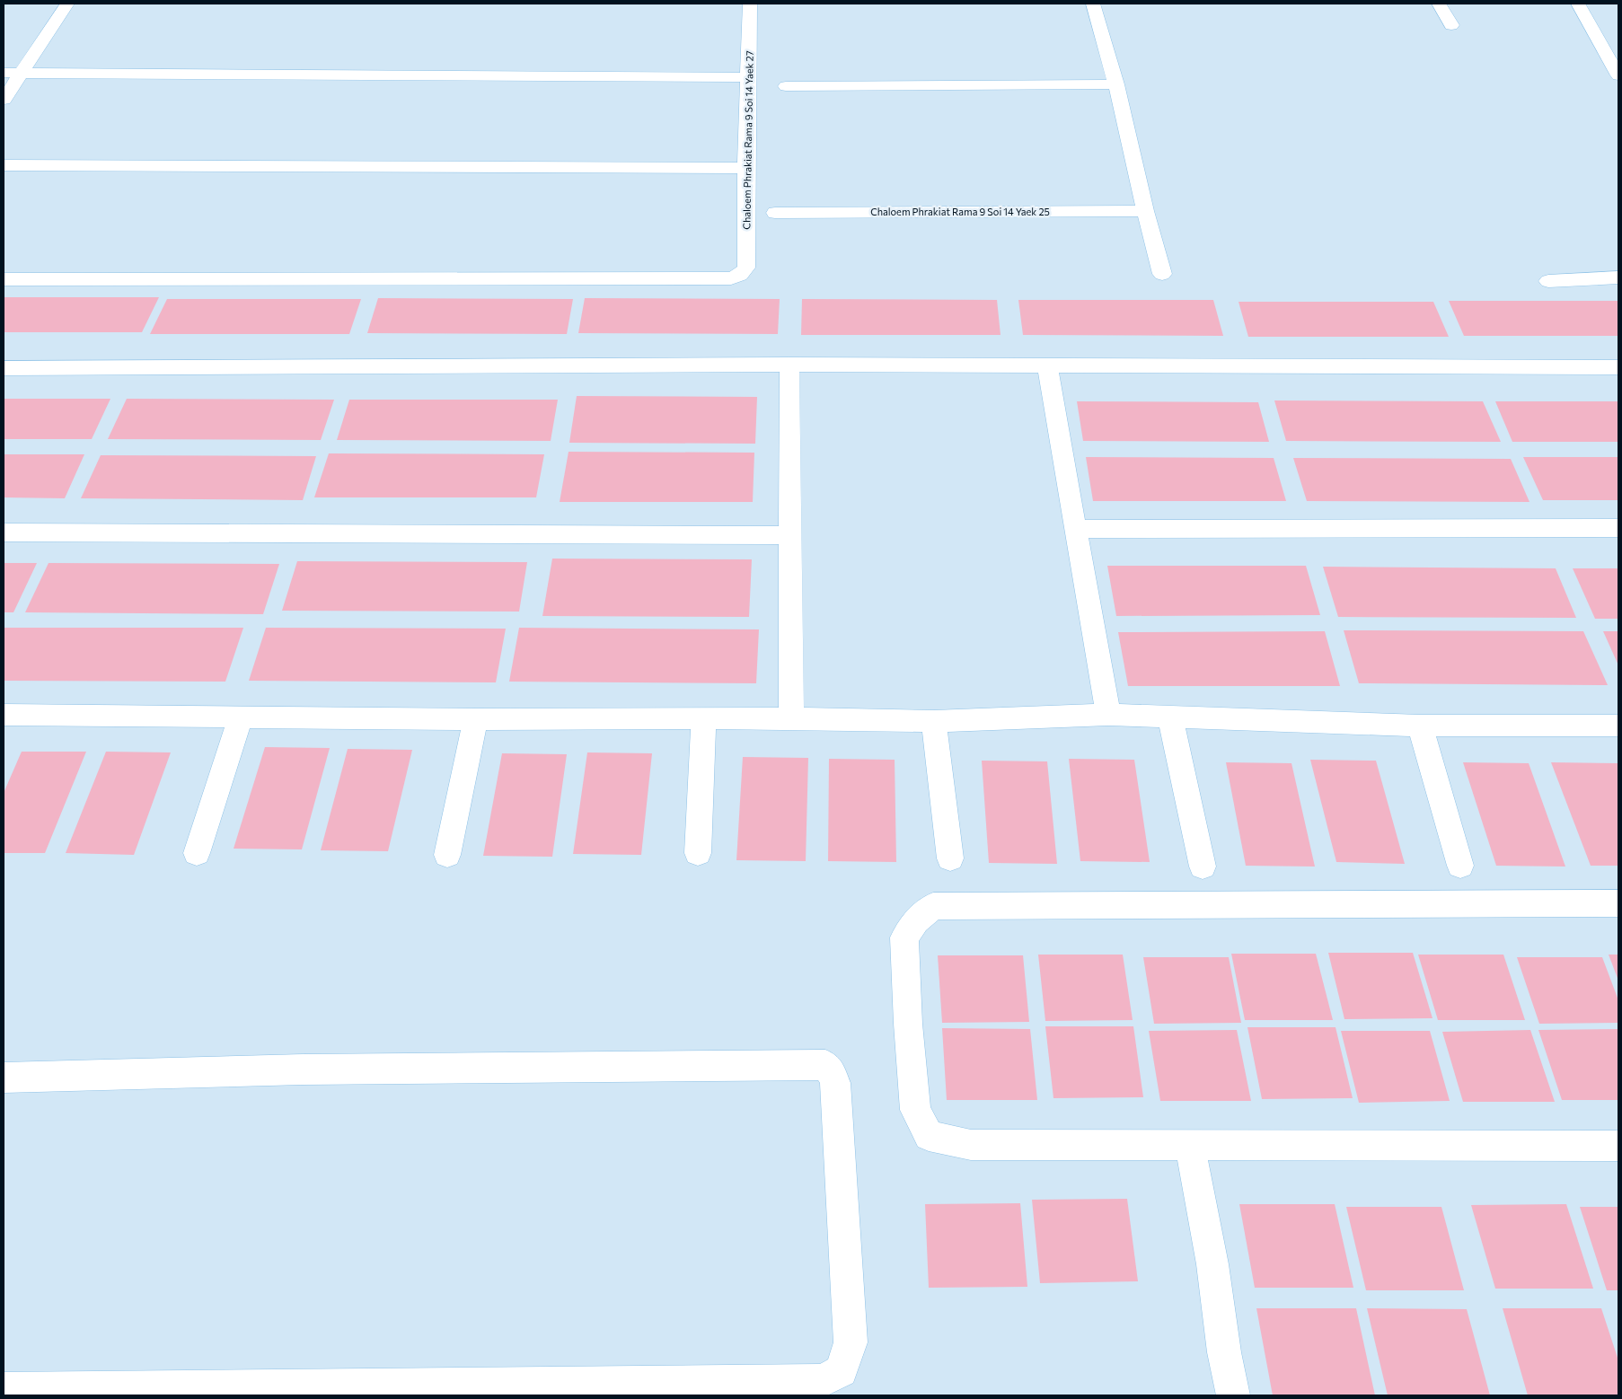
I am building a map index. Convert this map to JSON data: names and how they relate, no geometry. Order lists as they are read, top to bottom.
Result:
{
  "streets": {
    "street": ["Chaloem Phrakiat Rama 9 Soi 14 Yaek 27", "Chaloem Phrakiat Rama 9 Soi 14 Yaek 25"]
  }
}
